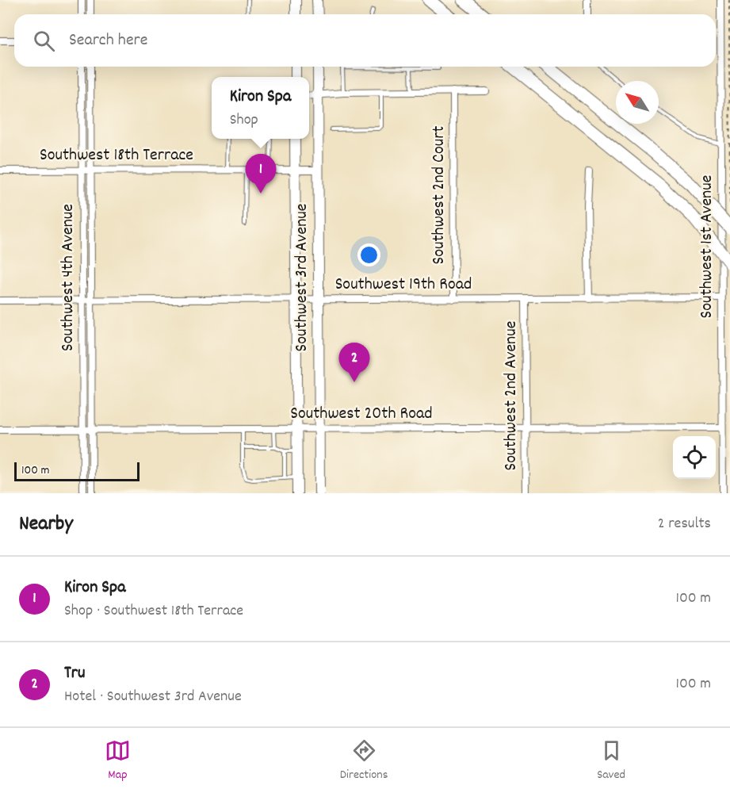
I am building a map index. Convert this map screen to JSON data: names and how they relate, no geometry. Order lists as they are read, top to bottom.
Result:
{
  "streets": {
    "main road": ["Southwest 3rd Avenue"],
    "street": [
      "Southwest 18th Terrace",
      "Southwest 2nd Court",
      "Southwest 1st Avenue",
      "Southwest 4th Avenue",
      "Southwest 19th Road",
      "Southwest 2nd Avenue",
      "Southwest 20th Road"
    ]
  },
  "crossings": [
    ["Southwest 18th Terrace", "Southwest 4th Avenue"],
    ["Southwest 18th Terrace", "Southwest 3rd Avenue"],
    ["Southwest 2nd Court", "Southwest 19th Road"],
    ["Southwest 1st Avenue", "Southwest 19th Road"],
    ["Southwest 1st Avenue", "Southwest 20th Road"],
    ["Southwest 4th Avenue", "Southwest 19th Road"],
    ["Southwest 4th Avenue", "Southwest 20th Road"],
    ["Southwest 3rd Avenue", "Southwest 19th Road"],
    ["Southwest 3rd Avenue", "Southwest 20th Road"],
    ["Southwest 19th Road", "Southwest 2nd Avenue"],
    ["Southwest 2nd Avenue", "Southwest 20th Road"]
  ],
  "scale_bar": "100 m",
  "north": "top left",
  "page": {
    "search": "Search here",
    "popup": ["Kiron Spa", "Shop"],
    "pins": ["1", "2"],
    "scale": "100 m",
    "heading": ["Nearby", "2 results"],
    "list": [
      {
        "mark": "1",
        "name": "Kiron Spa",
        "note": "Shop · Southwest 18th Terrace",
        "value": "100 m"
      },
      {
        "mark": "2",
        "name": "Tru",
        "note": "Hotel · Southwest 3rd Avenue",
        "value": "100 m"
      }
    ],
    "nav": ["Map", "Directions", "Saved"]
  }
}
